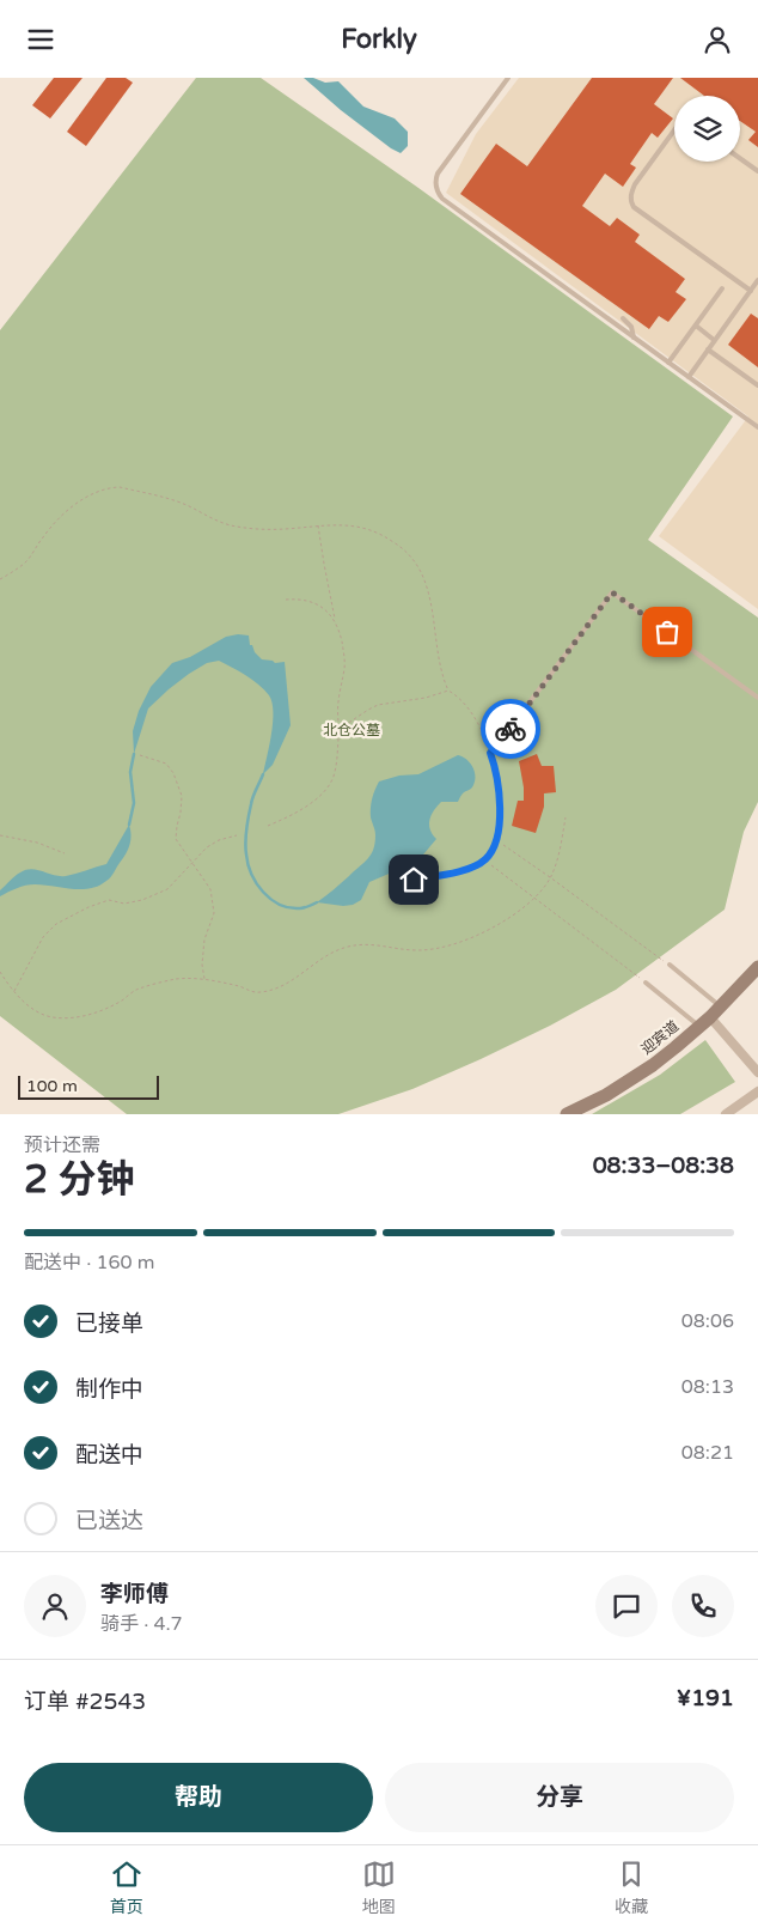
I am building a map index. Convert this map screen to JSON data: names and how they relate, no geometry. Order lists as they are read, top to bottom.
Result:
{
  "streets": {
    "street": ["迎宾道"]
  },
  "parks": ["北仓公墓"],
  "scale_bar": "100 m",
  "page": {
    "header": "Forkly",
    "scale": "100 m",
    "heading": ["2 分钟", "预计还需", "08:33–08:38"],
    "panel": [
      "李师傅",
      "骑手 · 4.7",
      "订单 #2543",
      "¥191"
    ],
    "bar": "配送中 · 160 m",
    "list": [
      ["已接单", "08:06"],
      ["制作中", "08:13"],
      ["配送中", "08:21"],
      "已送达"
    ],
    "buttons": ["帮助", "分享"],
    "tabs": ["首页", "地图", "收藏"]
  }
}
